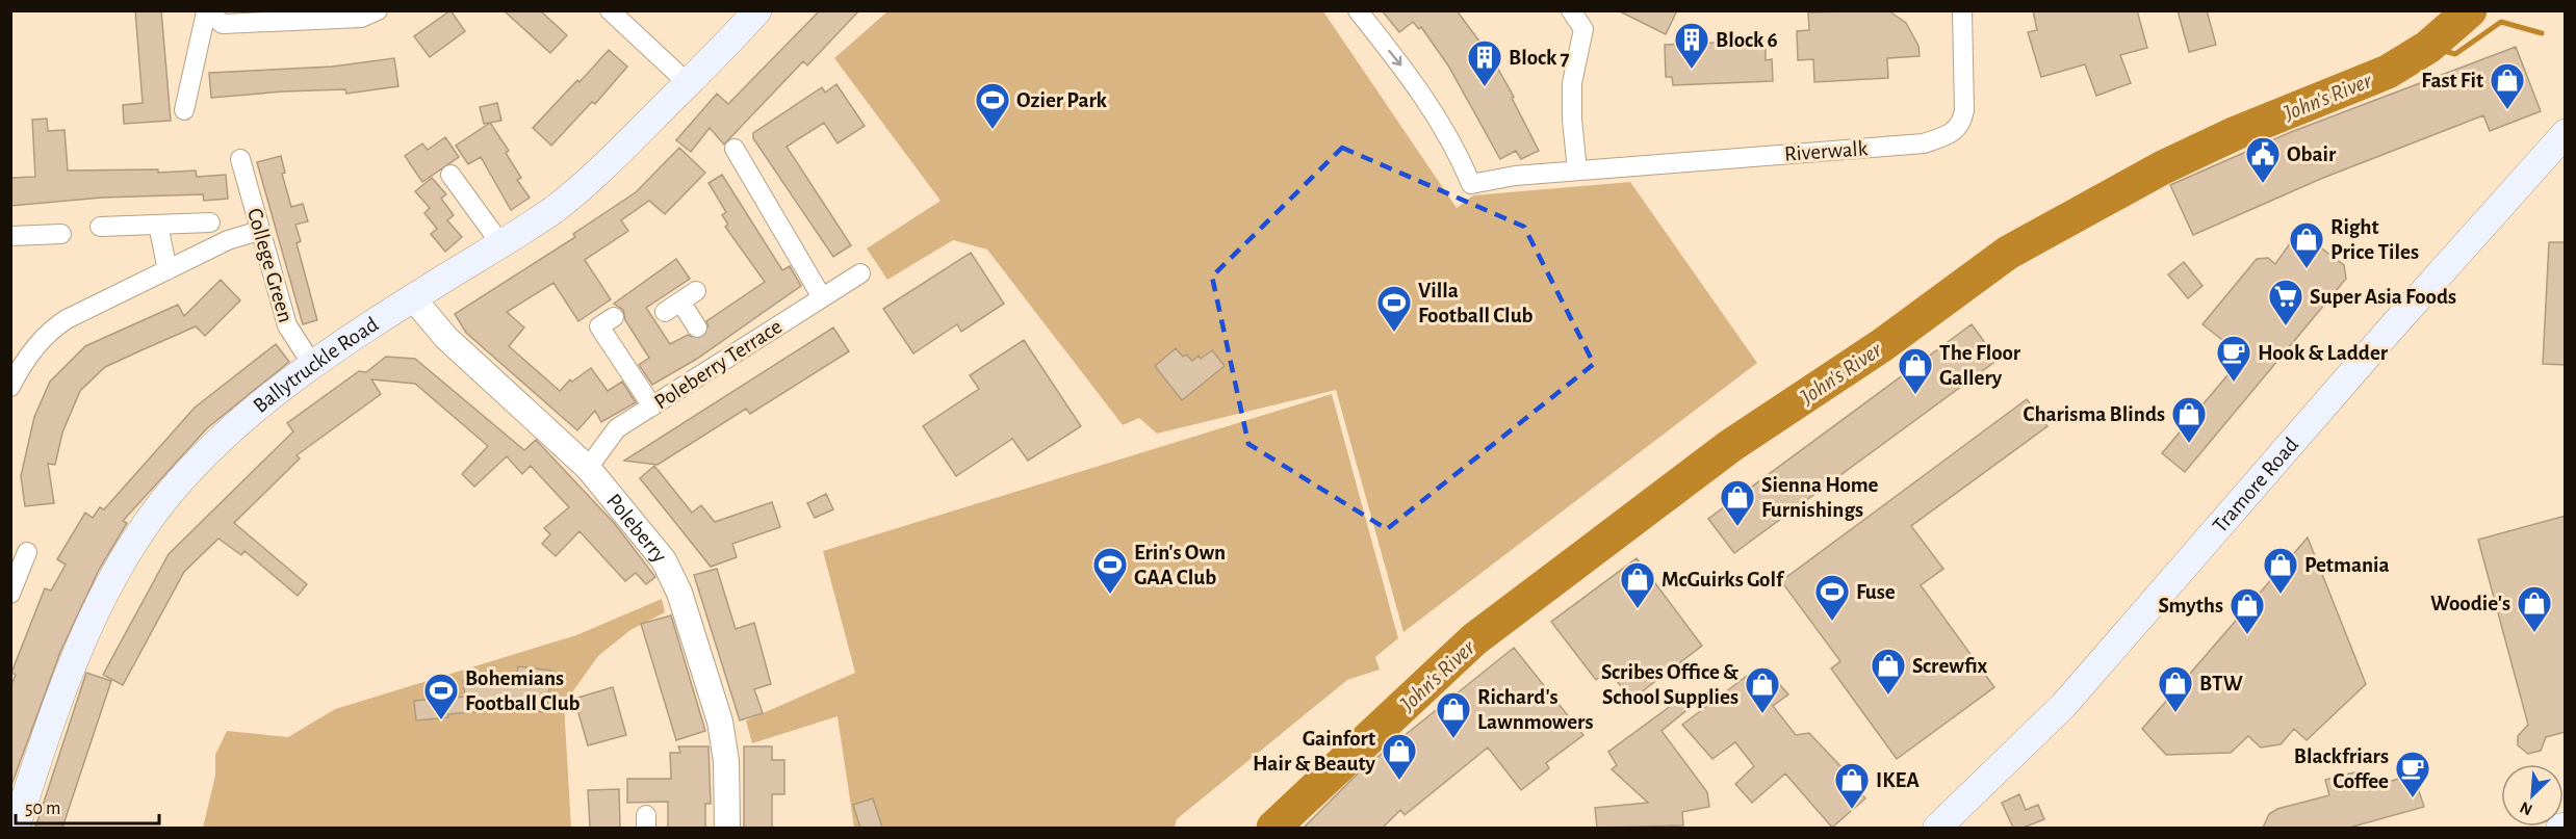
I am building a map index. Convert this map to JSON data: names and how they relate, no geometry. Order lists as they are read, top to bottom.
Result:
{
  "streets": {
    "main road": ["Ballytruckle Road", "Tramore Road"],
    "street": [
      "Riverwalk",
      "College Green",
      "Poleberry Terrace",
      "Poleberry"
    ]
  },
  "crossings": [
    ["College Green", "Ballytruckle Road"],
    ["Poleberry Terrace", "Poleberry"],
    ["Ballytruckle Road", "Poleberry"]
  ],
  "water": ["John's River"],
  "places": {
    "building": ["Block 6", "Block 7"],
    "shop": [
      "Fast Fit",
      "Right Price Tiles",
      "The Floor Gallery",
      "Charisma Blinds",
      "Sienna Home Furnishings",
      "Petmania",
      "McGuirks Golf",
      "Woodie's",
      "Smyths",
      "Screwfix",
      "BTW",
      "Scribes Office & School Supplies",
      "Richard's Lawnmowers",
      "Gainfort Hair & Beauty",
      "IKEA"
    ],
    "sports": [
      "Ozier Park",
      "Villa Football Club",
      "Erin's Own GAA Club",
      "Fuse",
      "Bohemians Football Club"
    ],
    "public building": ["Obair"],
    "supermarket": ["Super Asia Foods"],
    "cafe": ["Hook & Ladder", "Blackfriars Coffee"]
  },
  "scale_bar": "50 m",
  "north": "bottom left"
}
